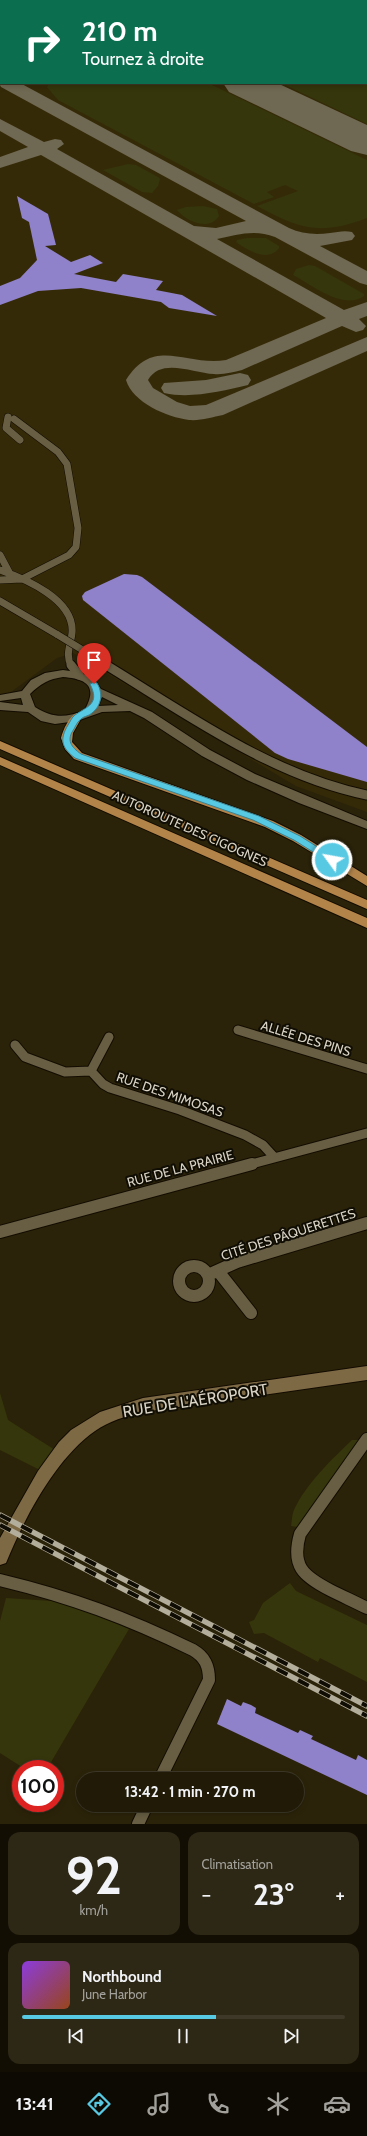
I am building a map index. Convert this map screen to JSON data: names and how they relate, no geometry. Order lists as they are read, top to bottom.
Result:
{
  "streets": {
    "highway": ["AUTOROUTE DES CIGOGNES"],
    "main road": ["RUE DE L'AÉROPORT"],
    "street": [
      "ALLÉE DES PINS",
      "RUE DES MIMOSAS",
      "RUE DE LA PRAIRIE",
      "CITÉ DES PÂQUERETTES"
    ]
  },
  "crossings": [
    ["RUE DES MIMOSAS", "RUE DE LA PRAIRIE"]
  ],
  "page": {
    "turn": ["210 m", "Tournez à droite"],
    "limit": "100",
    "trip": "13:42 · 1 min · 270 m",
    "tile": [
      ["92", "km/h"],
      "Climatisation"
    ],
    "heat": ["−", "23°", "+"],
    "song": ["Northbound", "June Harbor"],
    "tabs": "13:41"
  }
}
